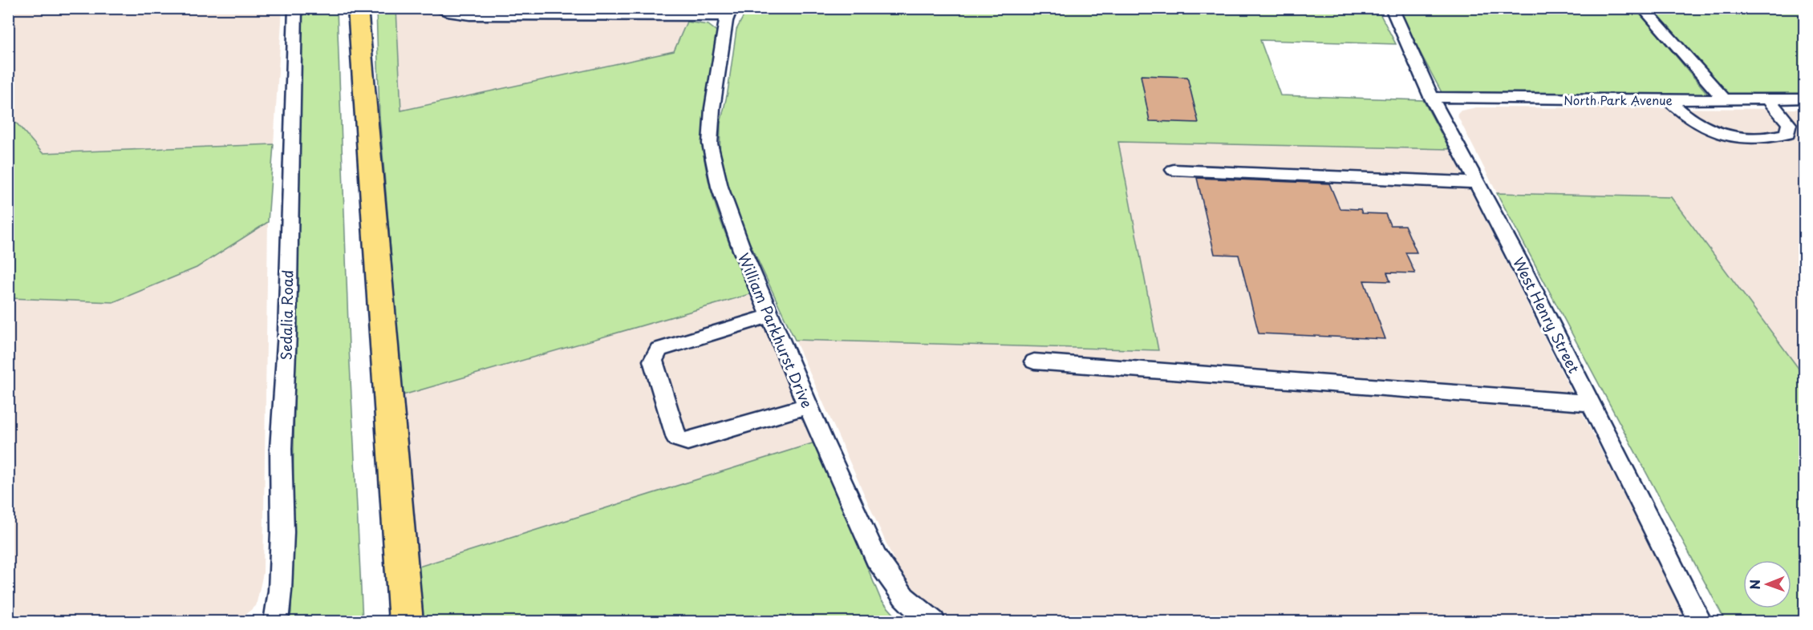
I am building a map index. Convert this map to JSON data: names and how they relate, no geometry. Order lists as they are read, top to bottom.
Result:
{
  "streets": {
    "street": [
      "North Park Avenue",
      "Sedalia Road",
      "West Henry Street",
      "William Parkhurst Drive"
    ]
  },
  "crossings": [
    ["North Park Avenue", "West Henry Street"]
  ],
  "north": "left"
}
